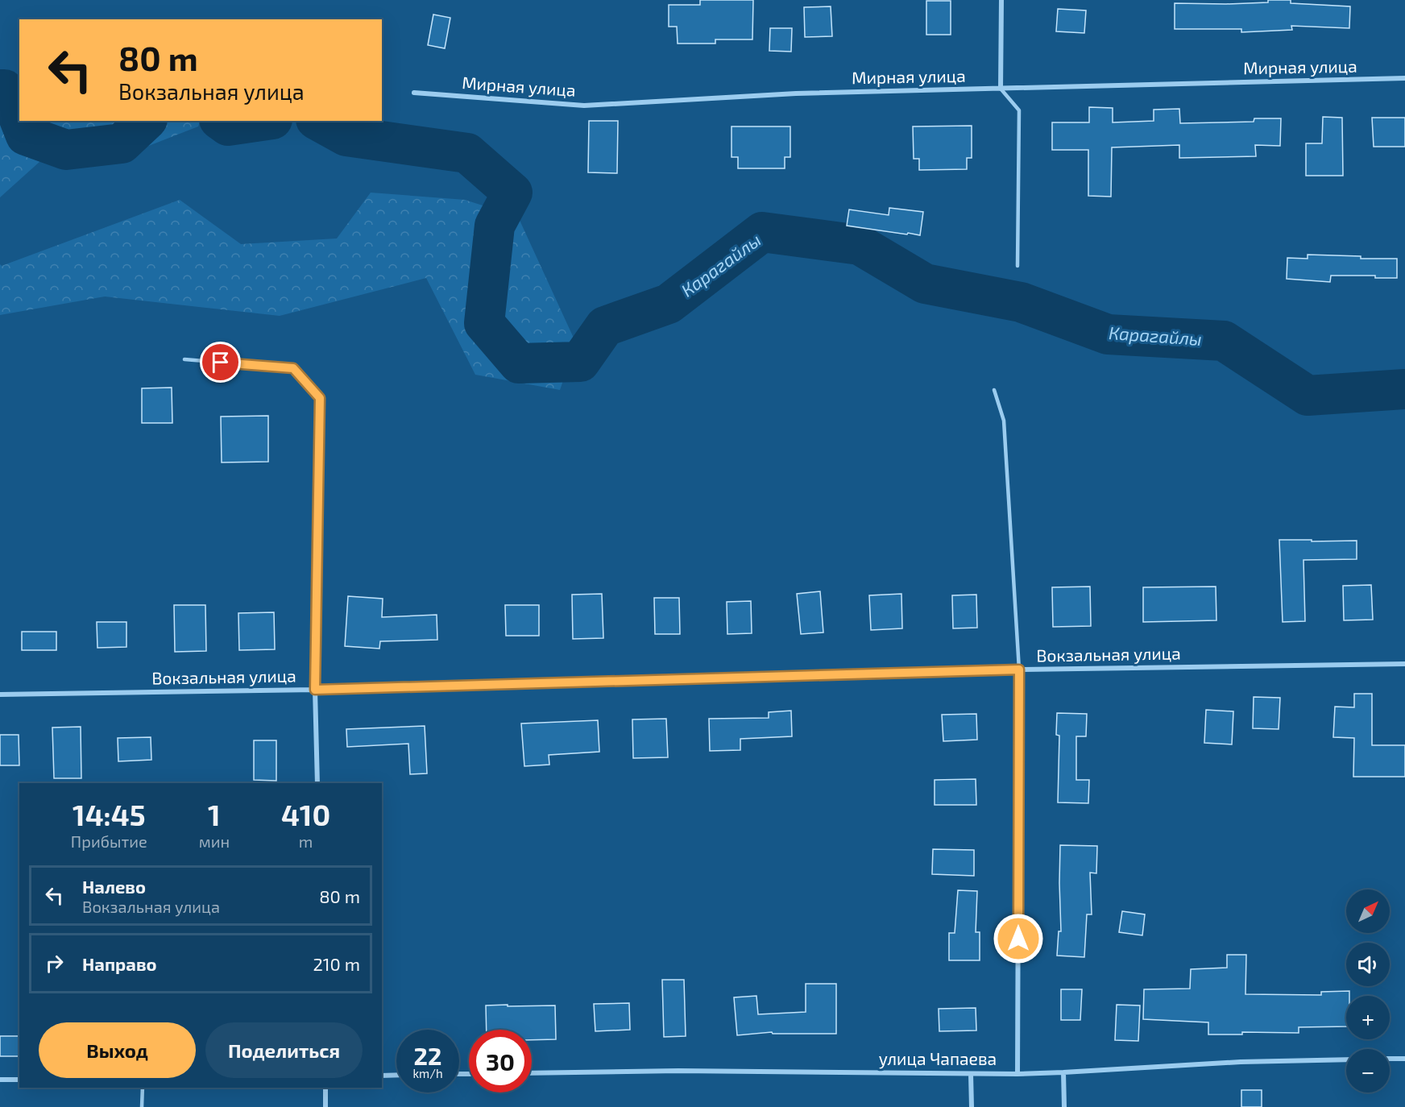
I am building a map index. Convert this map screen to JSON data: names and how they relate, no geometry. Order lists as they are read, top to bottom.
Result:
{
  "streets": {
    "street": ["Мирная улица", "Вокзальная улица", "улица Чапаева"]
  },
  "water": ["Карагайлы"],
  "north": "top right",
  "page": {
    "turn": ["80 m", "Вокзальная улица"],
    "eta": [
      "14:45",
      "Прибытие",
      "1",
      "мин",
      "410",
      "m"
    ],
    "list": [
      {
        "name": "Налево",
        "note": "Вокзальная улица",
        "value": "80 m"
      },
      {
        "name": "Направо",
        "value": "210 m"
      }
    ],
    "map_buttons": ["+", "−"],
    "buttons": ["Выход", "Поделиться"],
    "speed": "22 km/h",
    "limit": "30"
  }
}
